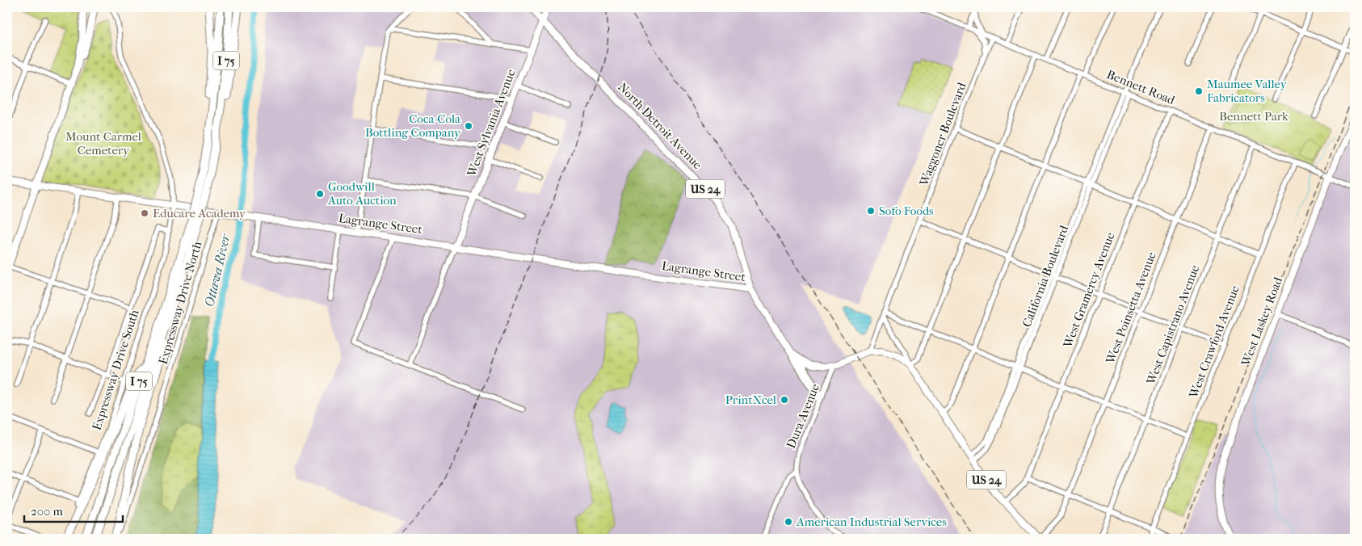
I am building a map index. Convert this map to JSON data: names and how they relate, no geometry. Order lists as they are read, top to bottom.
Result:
{
  "streets": {
    "highway": ["I 75"],
    "main road": [
      "West Sylvania Avenue",
      "North Detroit Avenue",
      "US 24",
      "Lagrange Street",
      "West Laskey Road"
    ],
    "street": [
      "Bennett Road",
      "Waggoner Boulevard",
      "California Boulevard",
      "West Gramercy Avenue",
      "Expressway Drive North",
      "West Poinsetta Avenue",
      "West Capistrano Avenue",
      "West Crawford Avenue",
      "Expressway Drive South",
      "Dura Avenue"
    ]
  },
  "crossings": [
    ["Bennett Road", "Waggoner Boulevard"],
    ["Bennett Road", "California Boulevard"],
    ["Bennett Road", "West Gramercy Avenue"],
    ["Bennett Road", "West Poinsetta Avenue"],
    ["Bennett Road", "West Laskey Road"],
    ["Bennett Road", "West Capistrano Avenue"],
    ["Bennett Road", "West Crawford Avenue"],
    ["West Sylvania Avenue", "North Detroit Avenue"],
    ["West Sylvania Avenue", "Lagrange Street"],
    ["North Detroit Avenue", "US 24"],
    ["North Detroit Avenue", "Lagrange Street"],
    ["Waggoner Boulevard", "US 24"],
    ["US 24", "California Boulevard"],
    ["US 24", "West Gramercy Avenue"],
    ["US 24", "West Poinsetta Avenue"],
    ["US 24", "Dura Avenue"],
    ["Lagrange Street", "Expressway Drive North"],
    ["Lagrange Street", "Expressway Drive South"]
  ],
  "water": ["Ottawa River"],
  "parks": ["Bennett Park", "Mount Carmel Cemetery"],
  "places": [
    "Maumee Valley Fabricators",
    "Coca-Cola Bottling Company",
    "Goodwill Auto Auction",
    "Sofo Foods",
    "Educare Academy",
    "PrintXcel",
    "American Industrial Services"
  ],
  "scale_bar": "200 m"
}
